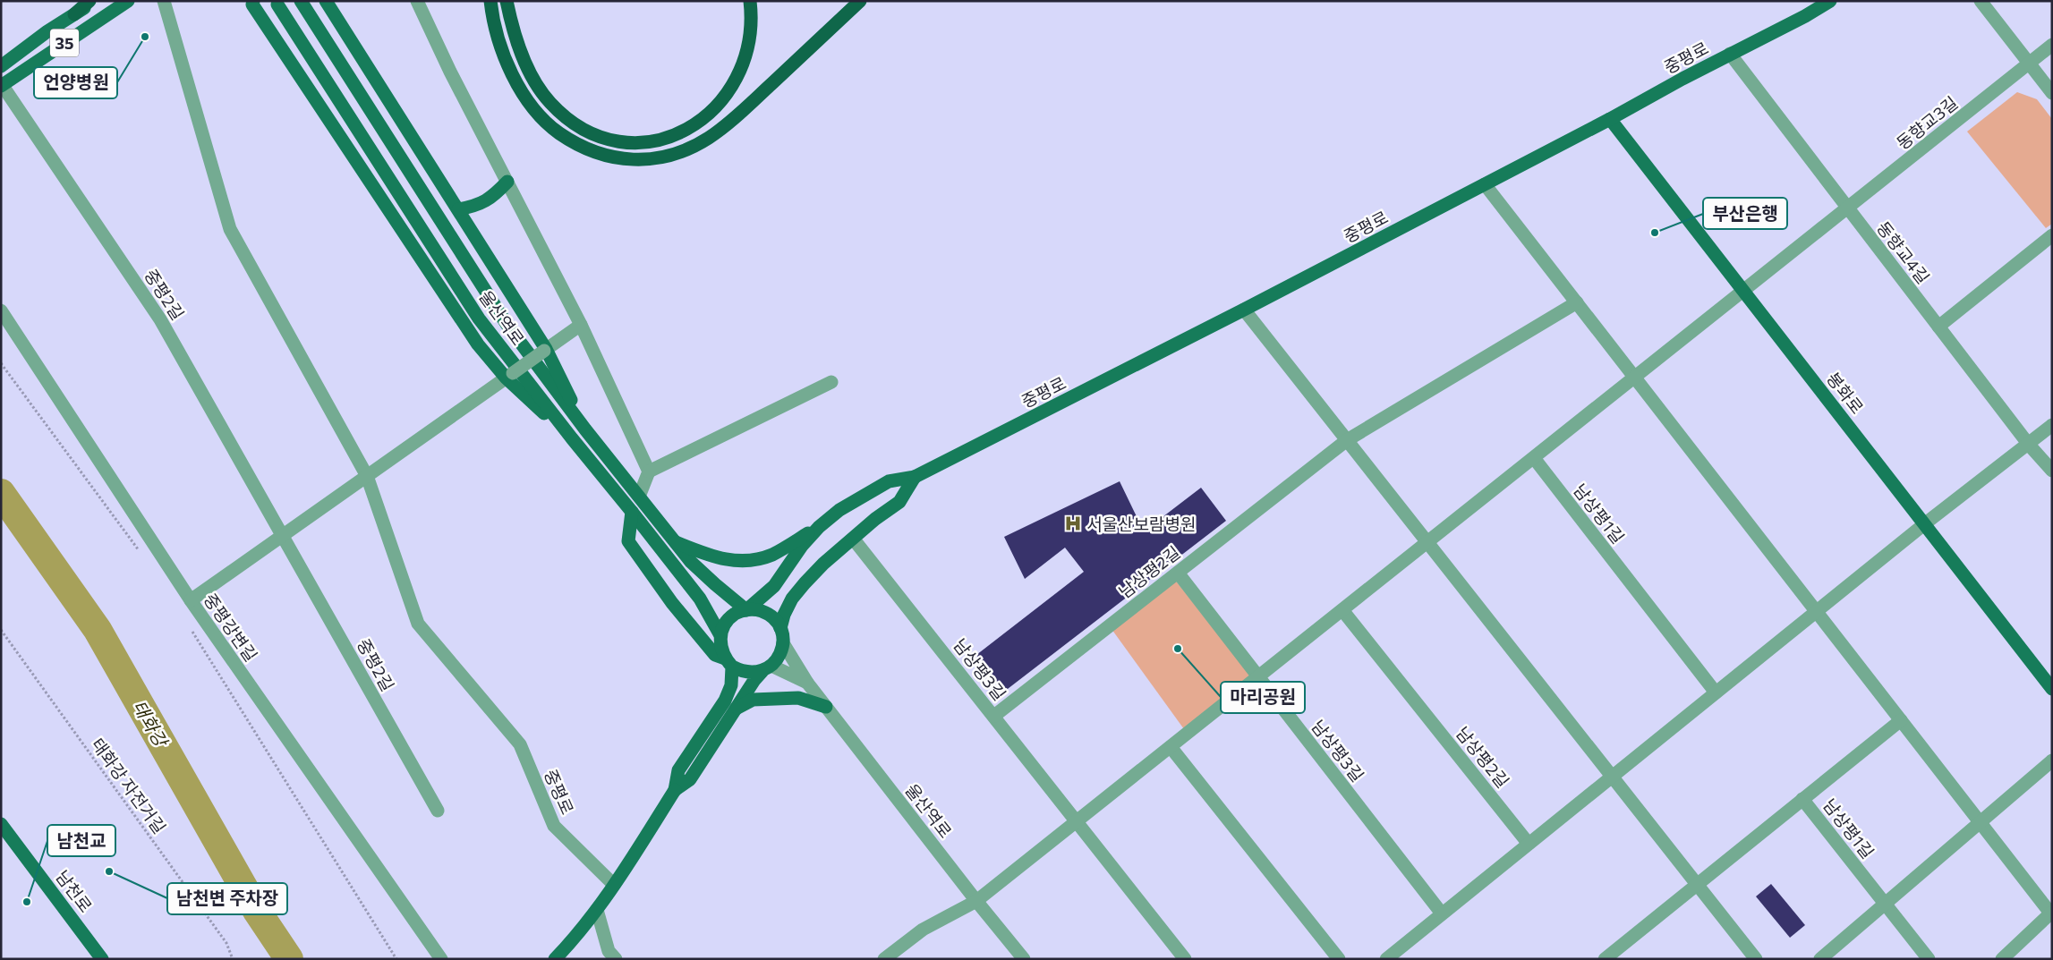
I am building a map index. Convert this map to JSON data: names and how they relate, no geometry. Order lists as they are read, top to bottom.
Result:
{
  "streets": {
    "main road": [
      "35",
      "중평로",
      "울산역로",
      "봉화로",
      "남천로"
    ],
    "street": [
      "동향교3길",
      "동향교4길",
      "중평2길",
      "남상평1길",
      "남상평2길",
      "중평강변길",
      "남상평3길"
    ],
    "path": ["태화강 자전거길"]
  },
  "crossings": [
    ["35", "중평2길"],
    ["중평로", "동향교4길"],
    ["중평로", "봉화로"],
    ["동향교3길", "동향교4길"],
    ["동향교3길", "봉화로"],
    ["남상평2길", "남상평3길"]
  ],
  "water": ["태화강"],
  "places": {
    "other": [
      "언양병원",
      "부산은행",
      "마리공원",
      "남천변 주차장",
      "남천교"
    ],
    "hospital": ["서울산보람병원"]
  }
}
